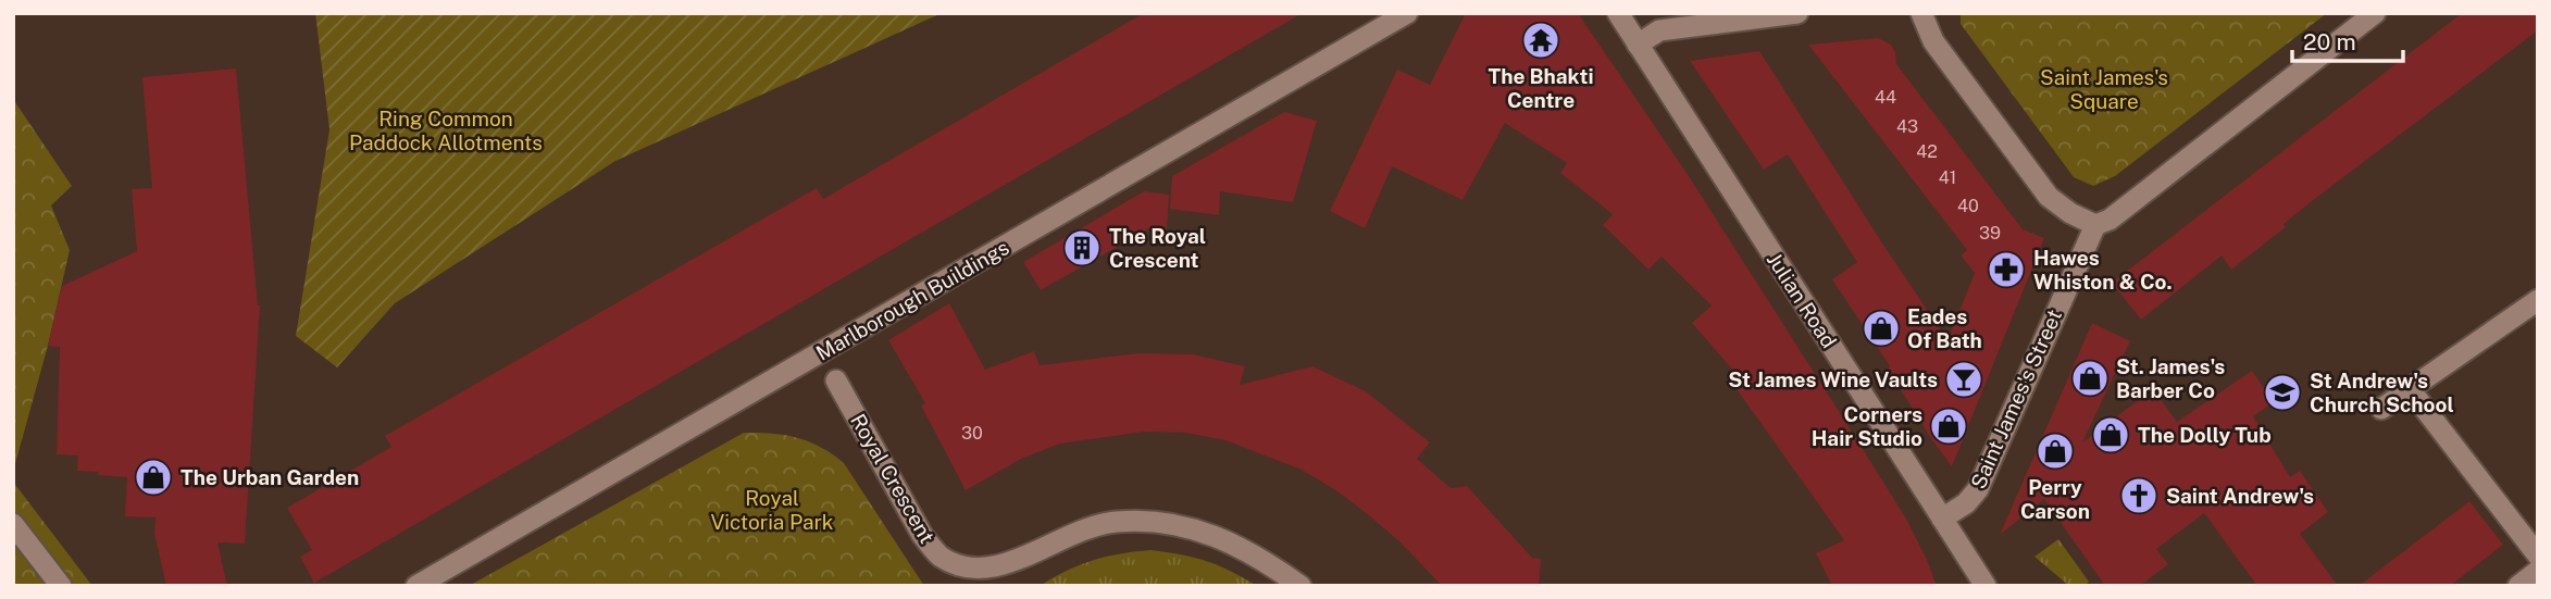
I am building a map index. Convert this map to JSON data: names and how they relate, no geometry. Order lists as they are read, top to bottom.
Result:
{
  "streets": {
    "street": [
      "Marlborough Buildings",
      "Julian Road",
      "Saint James's Street",
      "Royal Crescent"
    ]
  },
  "crossings": [
    ["Julian Road", "Saint James's Street"]
  ],
  "parks": ["Saint James's Square", "Ring Common Paddock Allotments", "Royal Victoria Park"],
  "places": {
    "temple": ["The Bhakti Centre"],
    "building": ["The Royal Crescent"],
    "pharmacy": ["Hawes Whiston & Co."],
    "shop": [
      "Eades Of Bath",
      "St. James's Barber Co",
      "Corners Hair Studio",
      "The Dolly Tub",
      "Perry Carson",
      "The Urban Garden"
    ],
    "bar": ["St James Wine Vaults"],
    "school or university": ["St Andrew's Church School"],
    "church": ["Saint Andrew's"]
  },
  "house_numbers": [
    "44",
    "43",
    "42",
    "41",
    "40",
    "39",
    "30"
  ],
  "scale_bar": "20 m"
}
